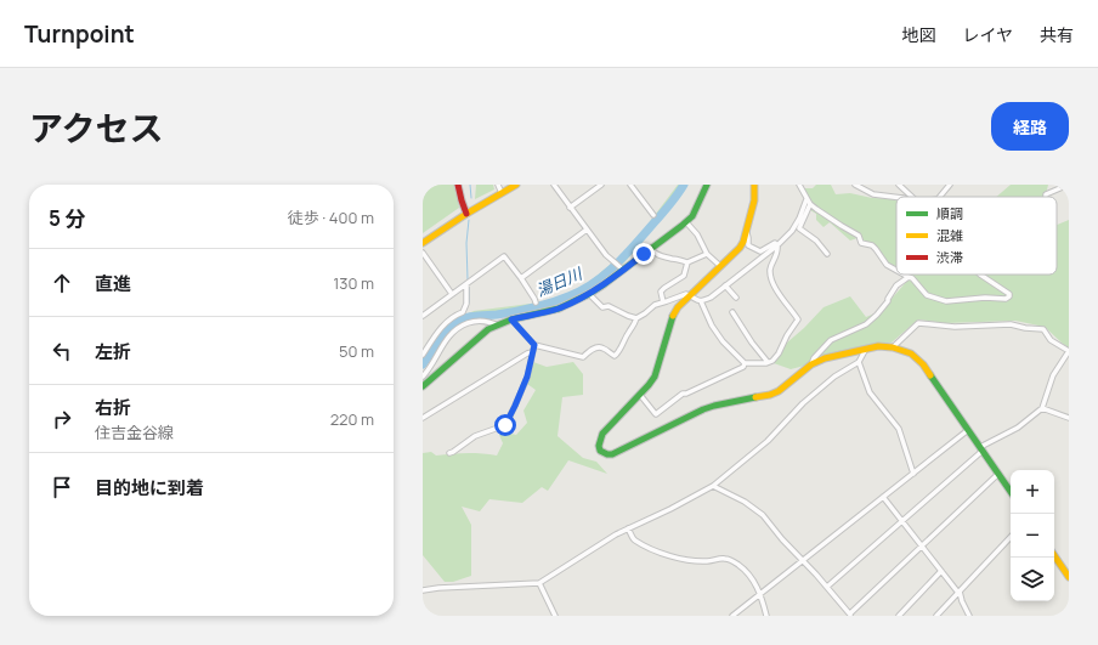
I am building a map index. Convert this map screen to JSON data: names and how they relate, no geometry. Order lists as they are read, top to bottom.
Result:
{
  "water": ["湯日川"],
  "legend": ["順調", "混雑", "渋滞"],
  "page": {
    "header": "Turnpoint",
    "nav": ["地図", "レイヤ", "共有"],
    "title": "アクセス",
    "buttons": "経路",
    "heading": ["5 分", "徒歩 · 400 m"],
    "list": [
      ["直進", "130 m"],
      ["左折", "50 m"],
      ["右折", "住吉金谷線", "220 m"],
      "目的地に到着"
    ],
    "map_buttons": ["+", "−"]
  }
}
